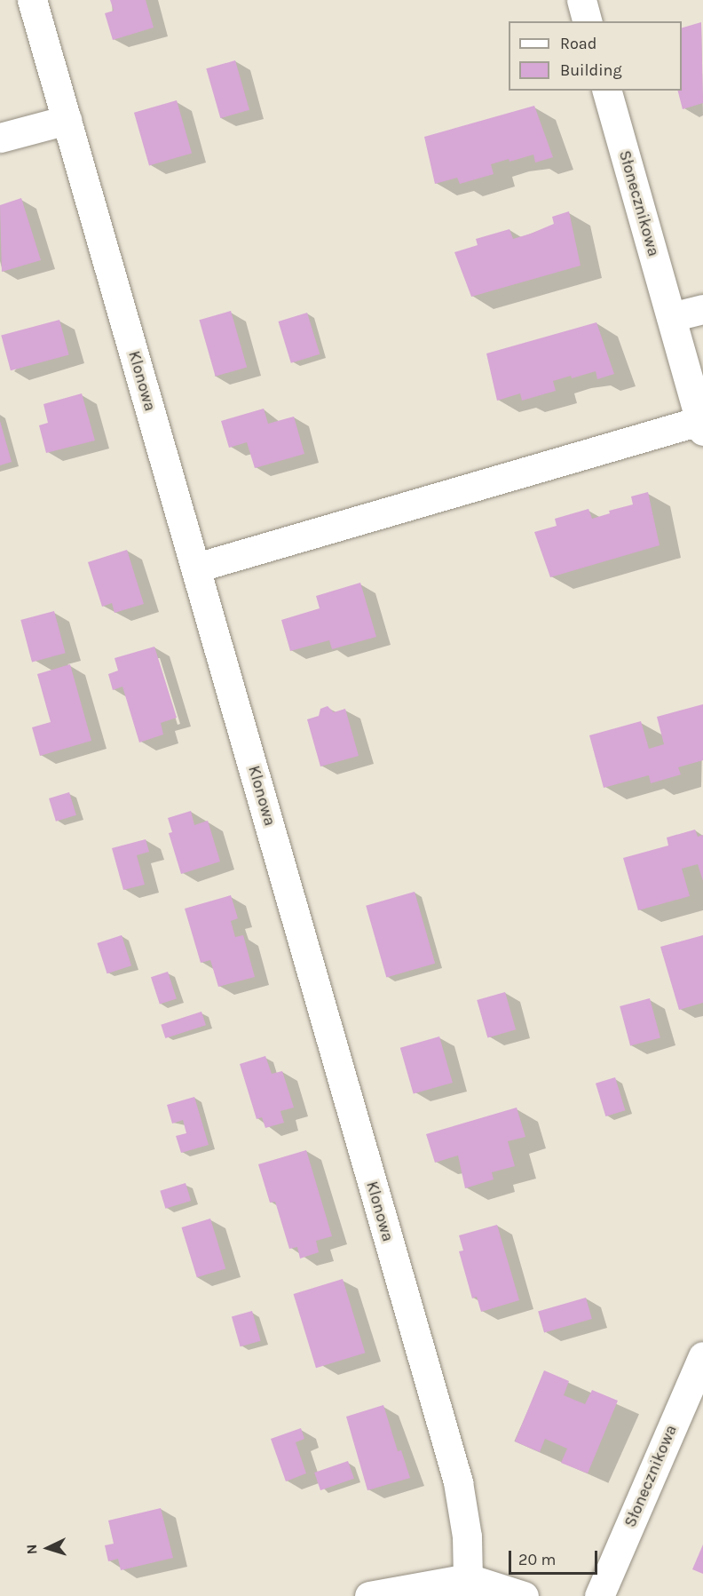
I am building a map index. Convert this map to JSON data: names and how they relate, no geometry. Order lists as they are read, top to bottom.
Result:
{
  "streets": {
    "street": ["Słonecznikowa", "Klonowa"]
  },
  "legend": ["Road", "Building"],
  "scale_bar": "20 m",
  "north": "left"
}
